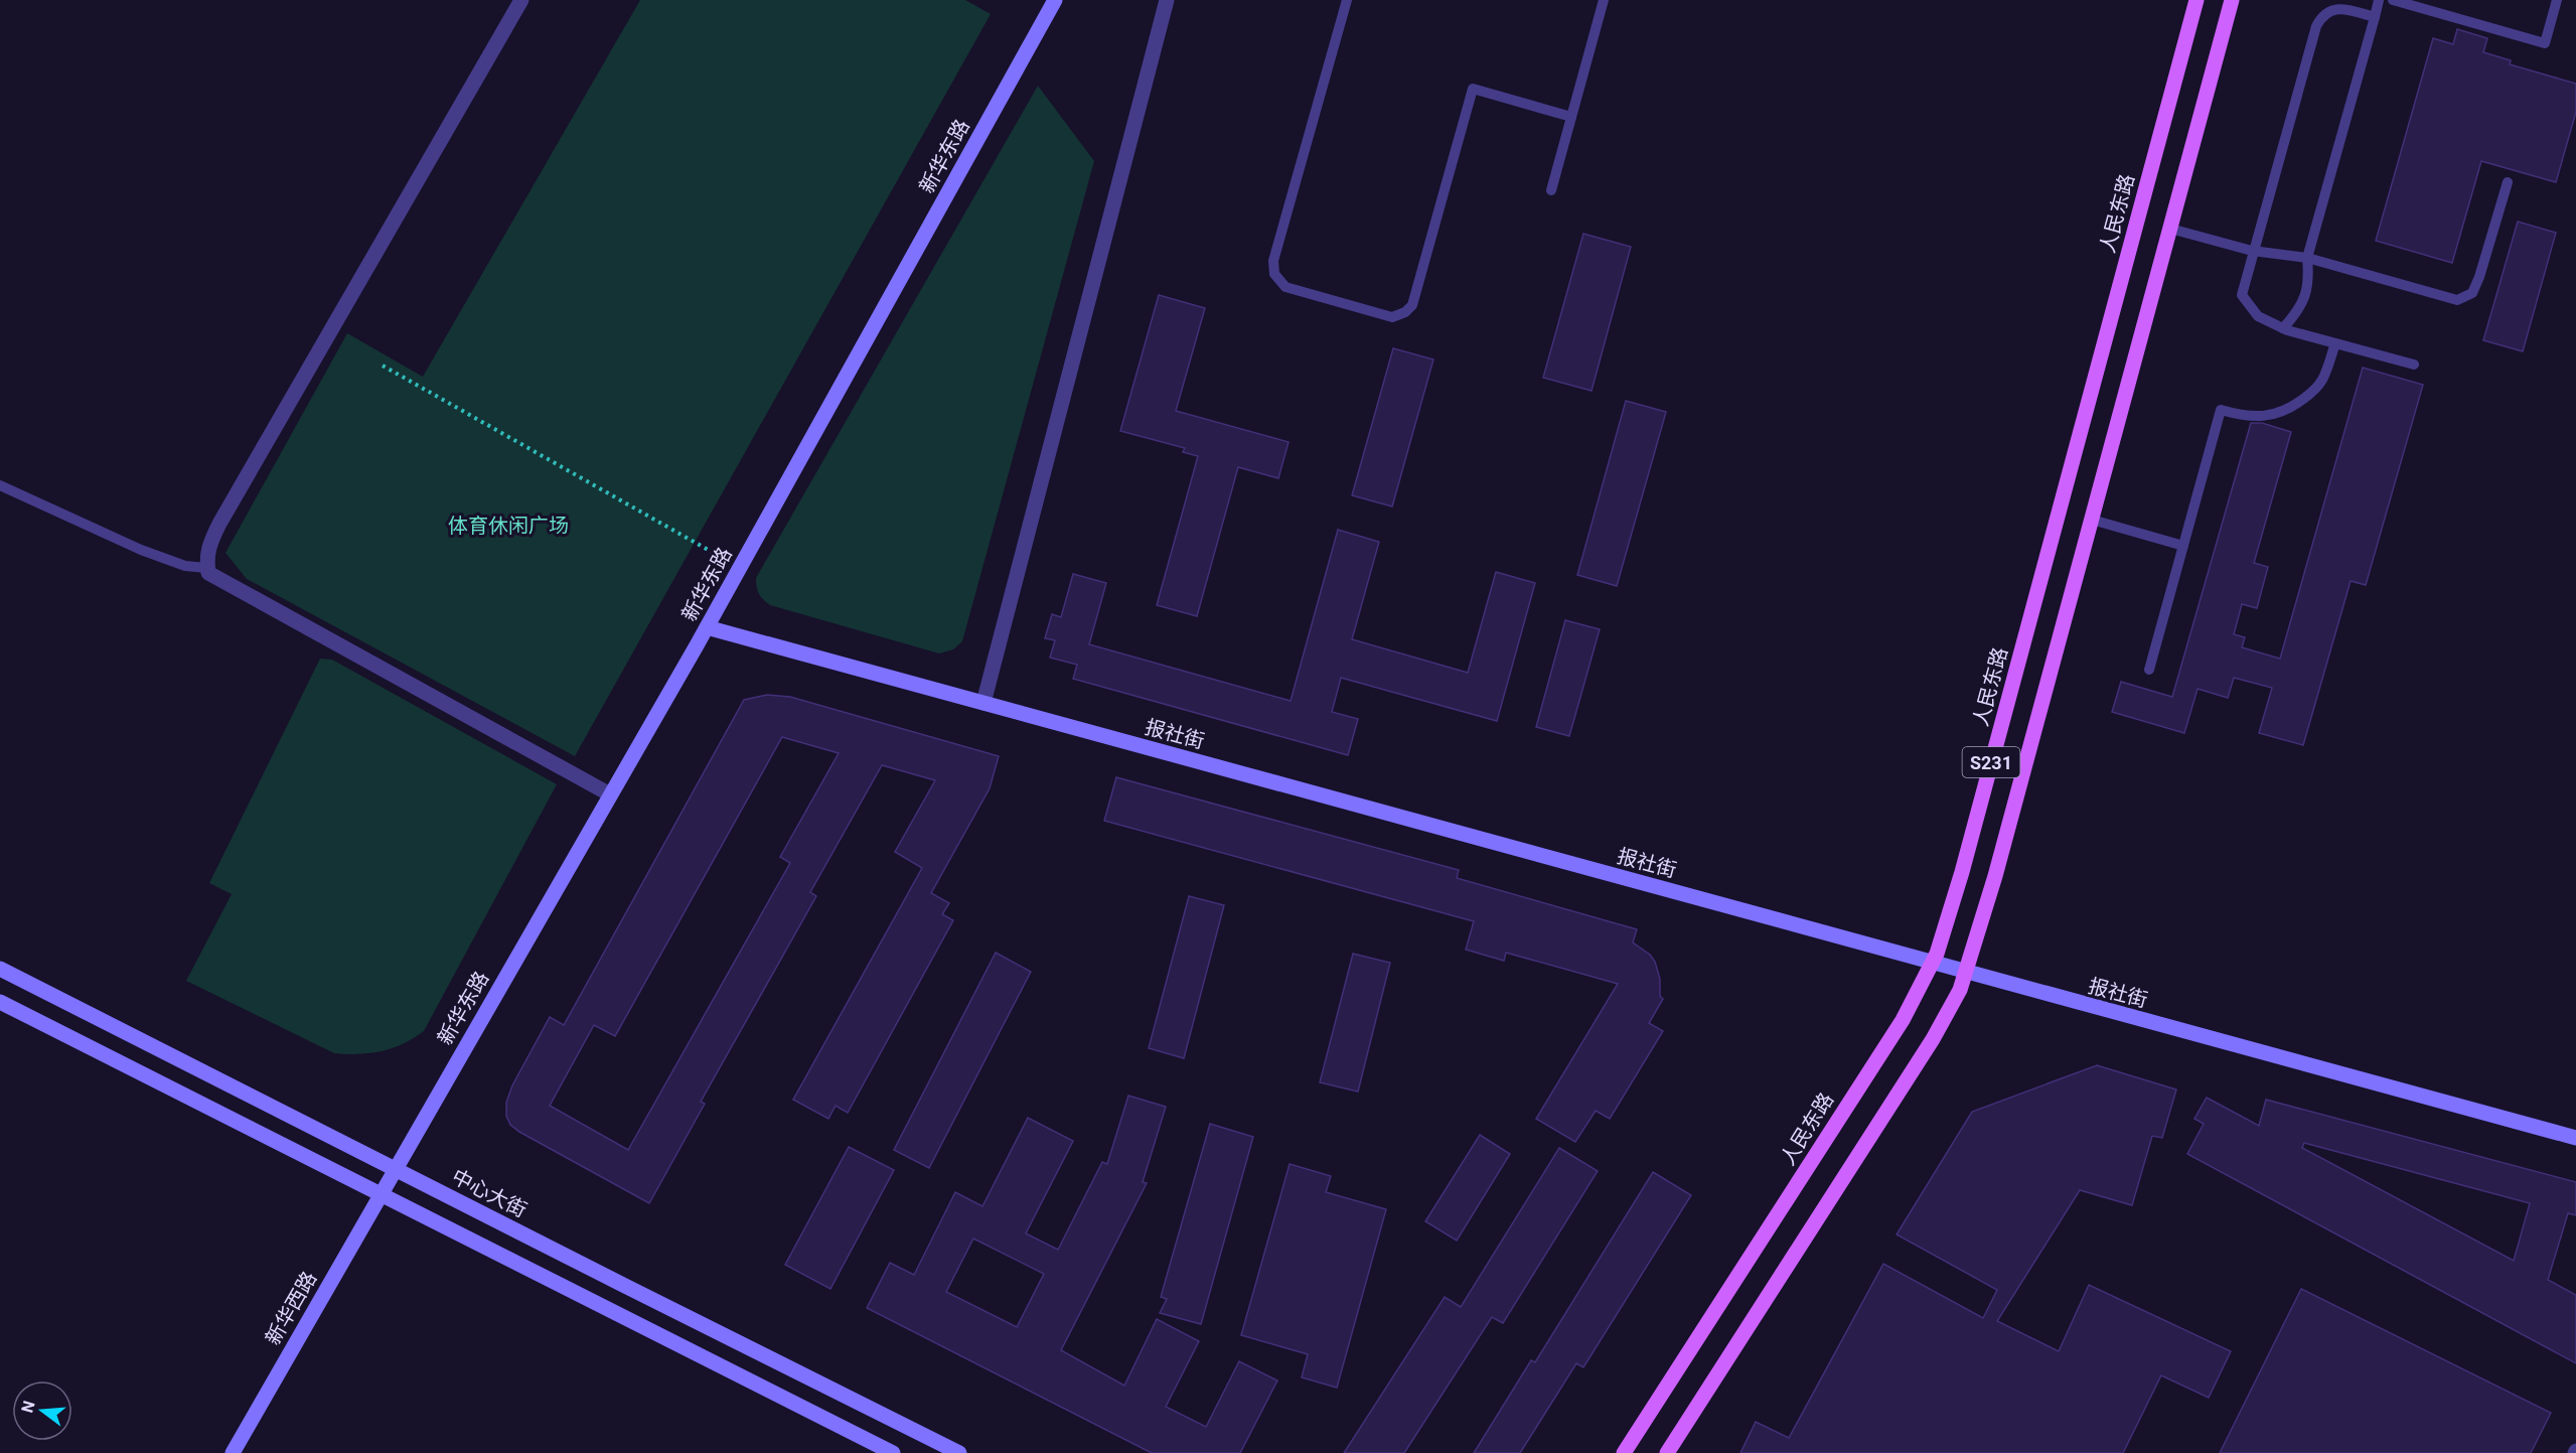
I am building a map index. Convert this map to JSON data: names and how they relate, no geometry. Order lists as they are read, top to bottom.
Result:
{
  "streets": {
    "main road": ["人民东路", "S231"],
    "street": [
      "新华东路",
      "报社街",
      "中心大街",
      "新华西路"
    ]
  },
  "crossings": [
    ["新华东路", "报社街"],
    ["新华东路", "中心大街"],
    ["新华东路", "新华西路"],
    ["人民东路", "报社街"],
    ["报社街", "S231"]
  ],
  "parks": ["体育休闲广场"],
  "north": "left"
}
